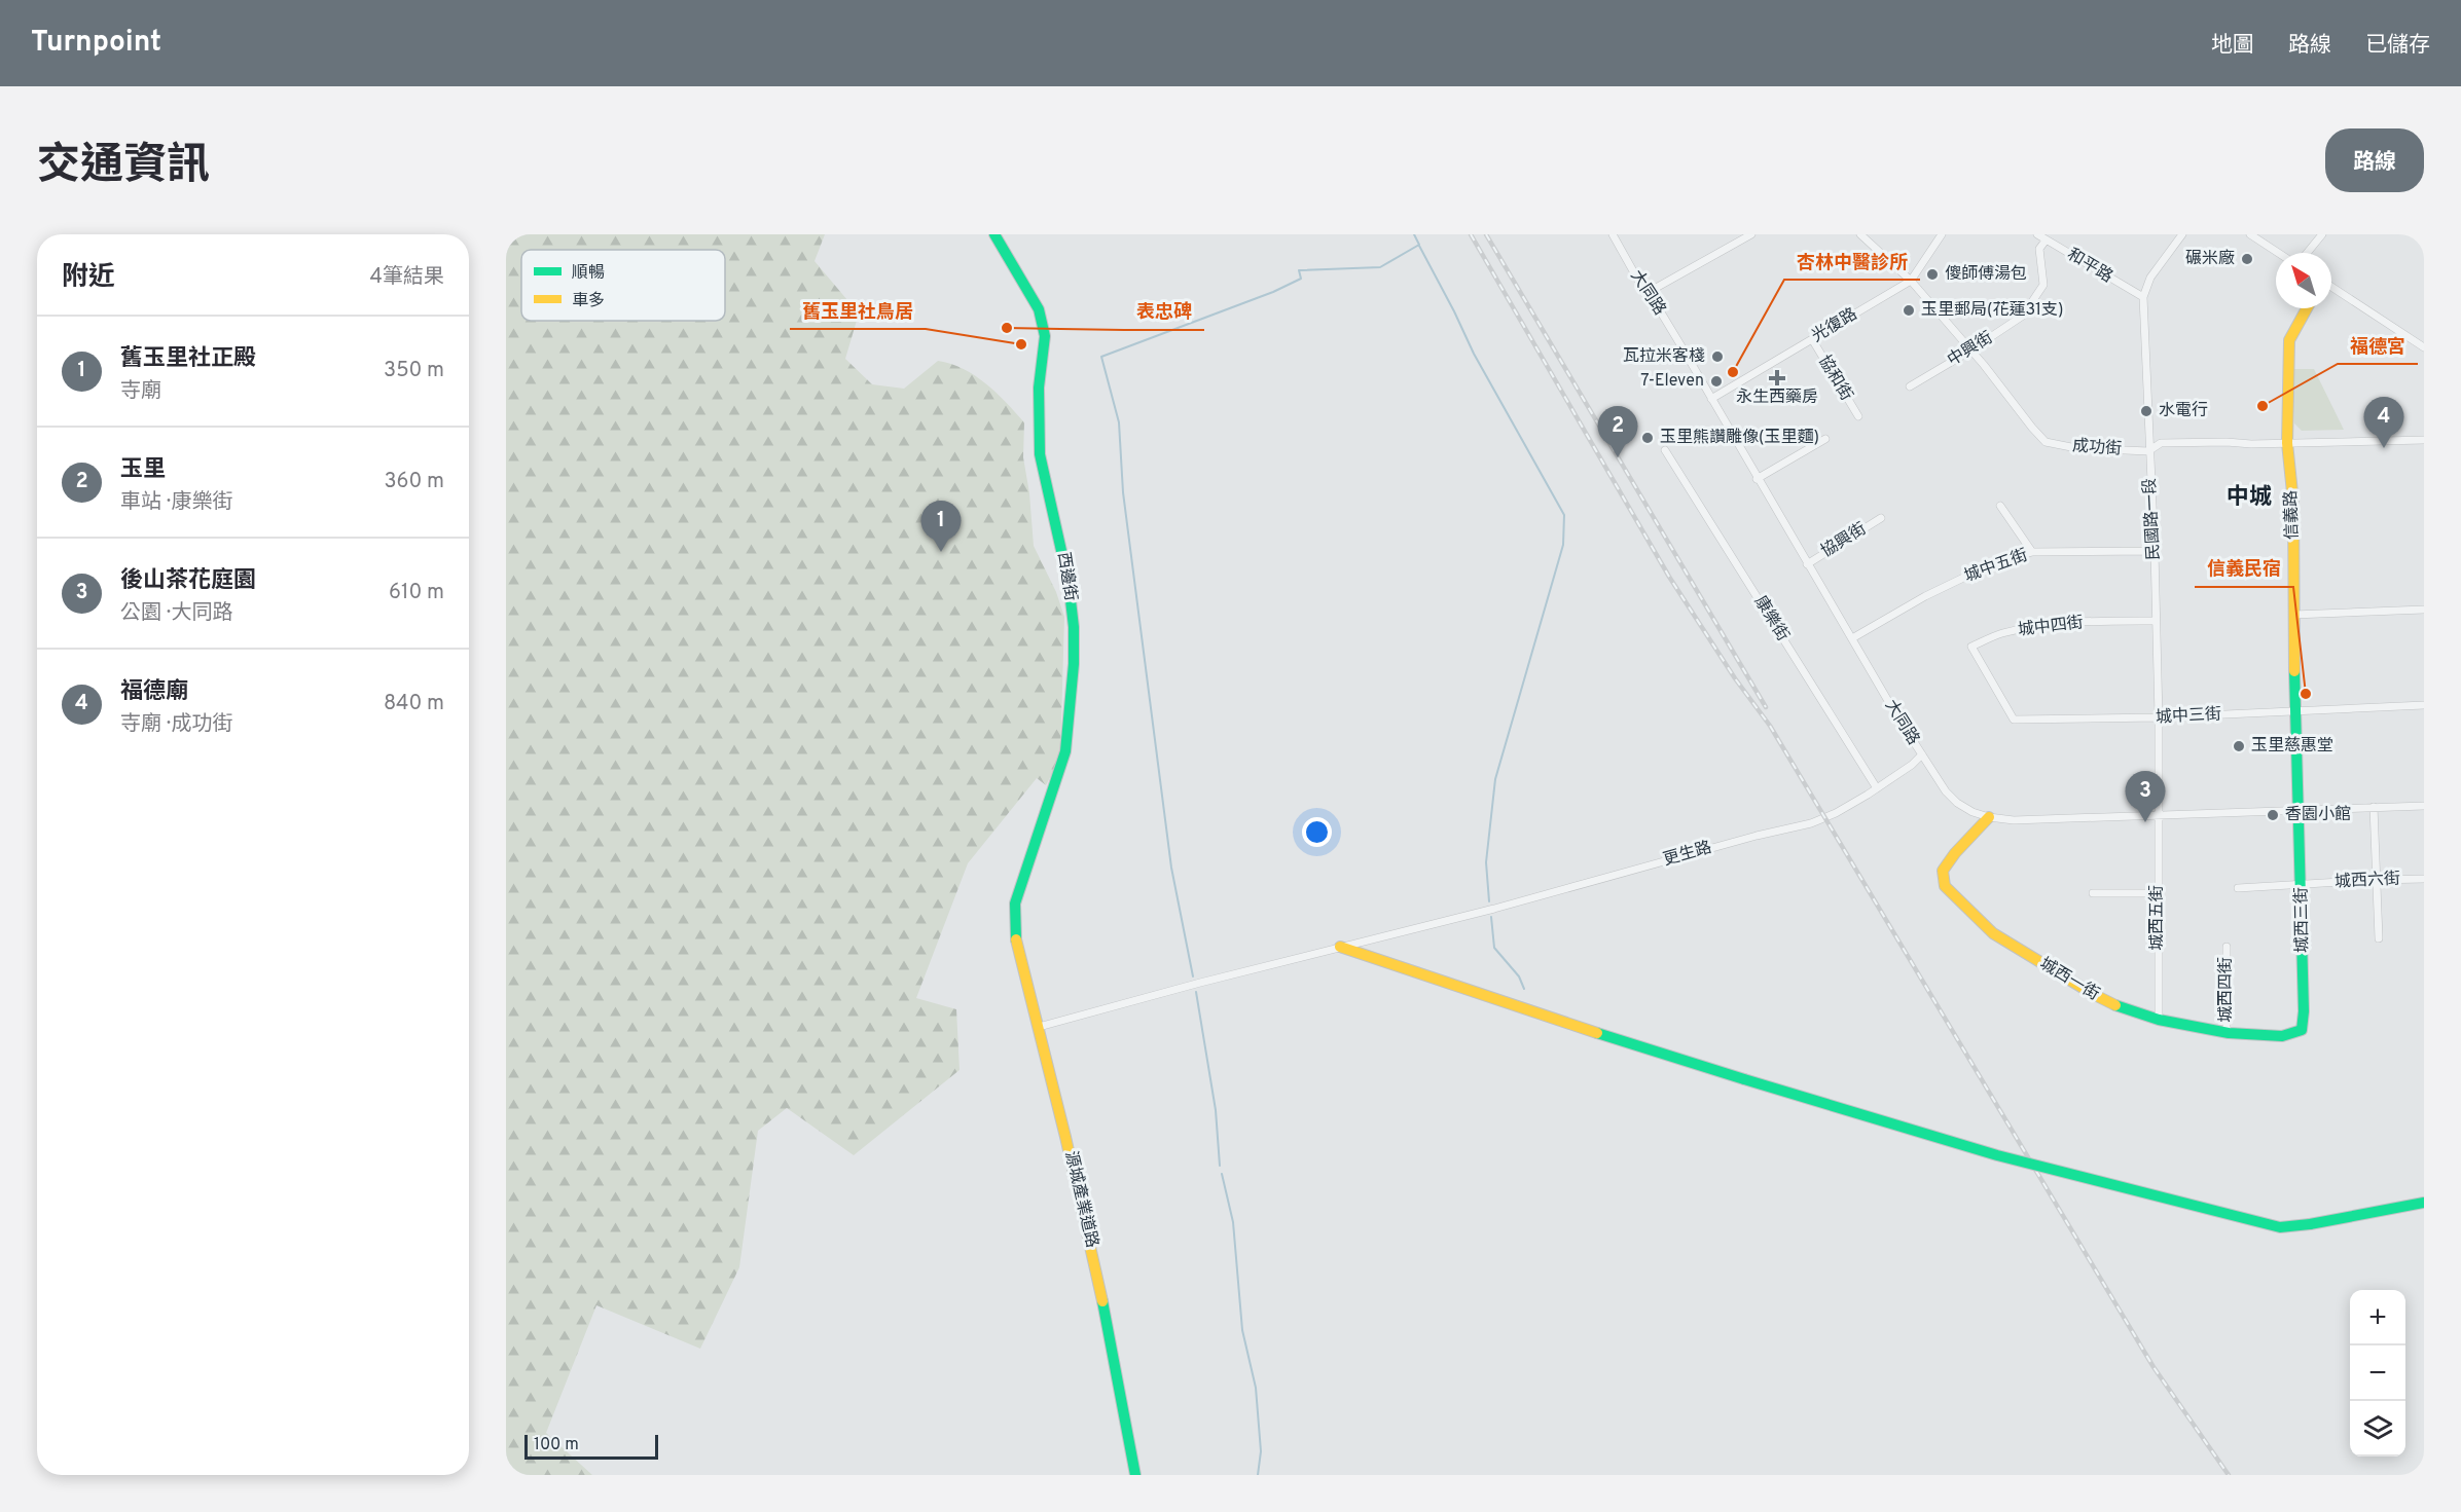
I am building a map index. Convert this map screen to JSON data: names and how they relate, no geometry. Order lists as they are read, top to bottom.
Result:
{
  "streets": {
    "street": [
      "和平路",
      "大同路",
      "光復路",
      "中興街",
      "協和街",
      "成功街",
      "信義路",
      "民國路一段",
      "協興街",
      "城中五街",
      "西邊街",
      "康樂街",
      "城中四街",
      "城中三街",
      "更生路",
      "城西六街",
      "城西五街",
      "城西三街",
      "城西一街",
      "城西四街",
      "源城產業道路"
    ]
  },
  "crossings": [
    ["和平路", "中興街"],
    ["和平路", "民國路一段"],
    ["大同路", "光復路"],
    ["大同路", "信義路"],
    ["大同路", "民國路一段"],
    ["大同路", "協興街"],
    ["大同路", "城中五街"],
    ["大同路", "更生路"],
    ["大同路", "城西五街"],
    ["大同路", "城西三街"],
    ["大同路", "城西一街"],
    ["光復路", "協和街"],
    ["光復路", "成功街"],
    ["中興街", "成功街"],
    ["成功街", "信義路"],
    ["成功街", "民國路一段"],
    ["信義路", "城中三街"],
    ["信義路", "城西三街"],
    ["民國路一段", "城中五街"],
    ["民國路一段", "城中四街"],
    ["民國路一段", "城中三街"],
    ["民國路一段", "城西五街"],
    ["西邊街", "源城產業道路"],
    ["康樂街", "更生路"],
    ["城中四街", "城中三街"],
    ["更生路", "源城產業道路"],
    ["城西六街", "城西三街"],
    ["城西五街", "城西一街"],
    ["城西三街", "城西一街"],
    ["城西一街", "城西四街"]
  ],
  "districts": ["中城"],
  "places": {
    "other": [
      "碾米廠",
      "傻師傅湯包",
      "玉里郵局(花蓮31支)",
      "表忠碑",
      "舊玉里社鳥居",
      "瓦拉米客棧",
      "杏林中醫診所",
      "7-Eleven",
      "福德宮",
      "水電行",
      "玉里熊讚雕像(玉里麵)",
      "信義民宿",
      "玉里慈惠堂",
      "香園小館"
    ],
    "health": ["永生西藥房"]
  },
  "legend": ["順暢", "車多"],
  "scale_bar": "100 m",
  "north": "top left",
  "page": {
    "header": "Turnpoint",
    "nav": ["地圖", "路線", "已儲存"],
    "title": "交通資訊",
    "buttons": "路線",
    "heading": ["附近", "4筆結果"],
    "list": [
      {
        "mark": "1",
        "name": "舊玉里社正殿",
        "note": "寺廟",
        "value": "350 m"
      },
      {
        "mark": "2",
        "name": "玉里",
        "note": "車站 · 康樂街",
        "value": "360 m"
      },
      {
        "mark": "3",
        "name": "後山茶花庭園",
        "note": "公園 · 大同路",
        "value": "610 m"
      },
      {
        "mark": "4",
        "name": "福德廟",
        "note": "寺廟 · 成功街",
        "value": "840 m"
      }
    ],
    "pins": [
      "4",
      "2",
      "1",
      "3"
    ],
    "map_buttons": ["+", "−"],
    "scale": "100 m"
  }
}
